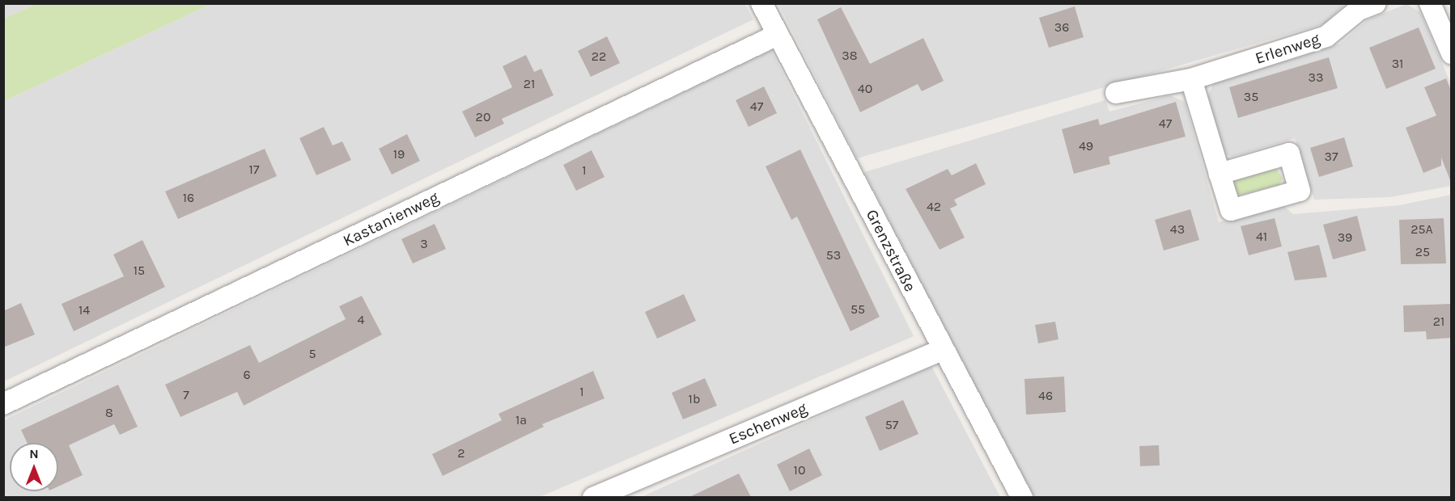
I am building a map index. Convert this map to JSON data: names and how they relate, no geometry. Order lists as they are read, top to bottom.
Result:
{
  "streets": {
    "street": [
      "Erlenweg",
      "Kastanienweg",
      "Grenzstraße",
      "Eschenweg"
    ]
  },
  "crossings": [
    ["Kastanienweg", "Grenzstraße"],
    ["Grenzstraße", "Eschenweg"]
  ],
  "house_numbers": [
    "36",
    "38",
    "22",
    "31",
    "33",
    "21",
    "40",
    "35",
    "47",
    "20",
    "47",
    "49",
    "19",
    "37",
    "17",
    "1",
    "16",
    "42",
    "43",
    "25A",
    "41",
    "39",
    "3",
    "25",
    "53",
    "15",
    "55",
    "14",
    "4",
    "21",
    "5",
    "6",
    "1",
    "7",
    "46",
    "1b",
    "8",
    "1a",
    "57",
    "2",
    "10"
  ],
  "north": "top"
}
